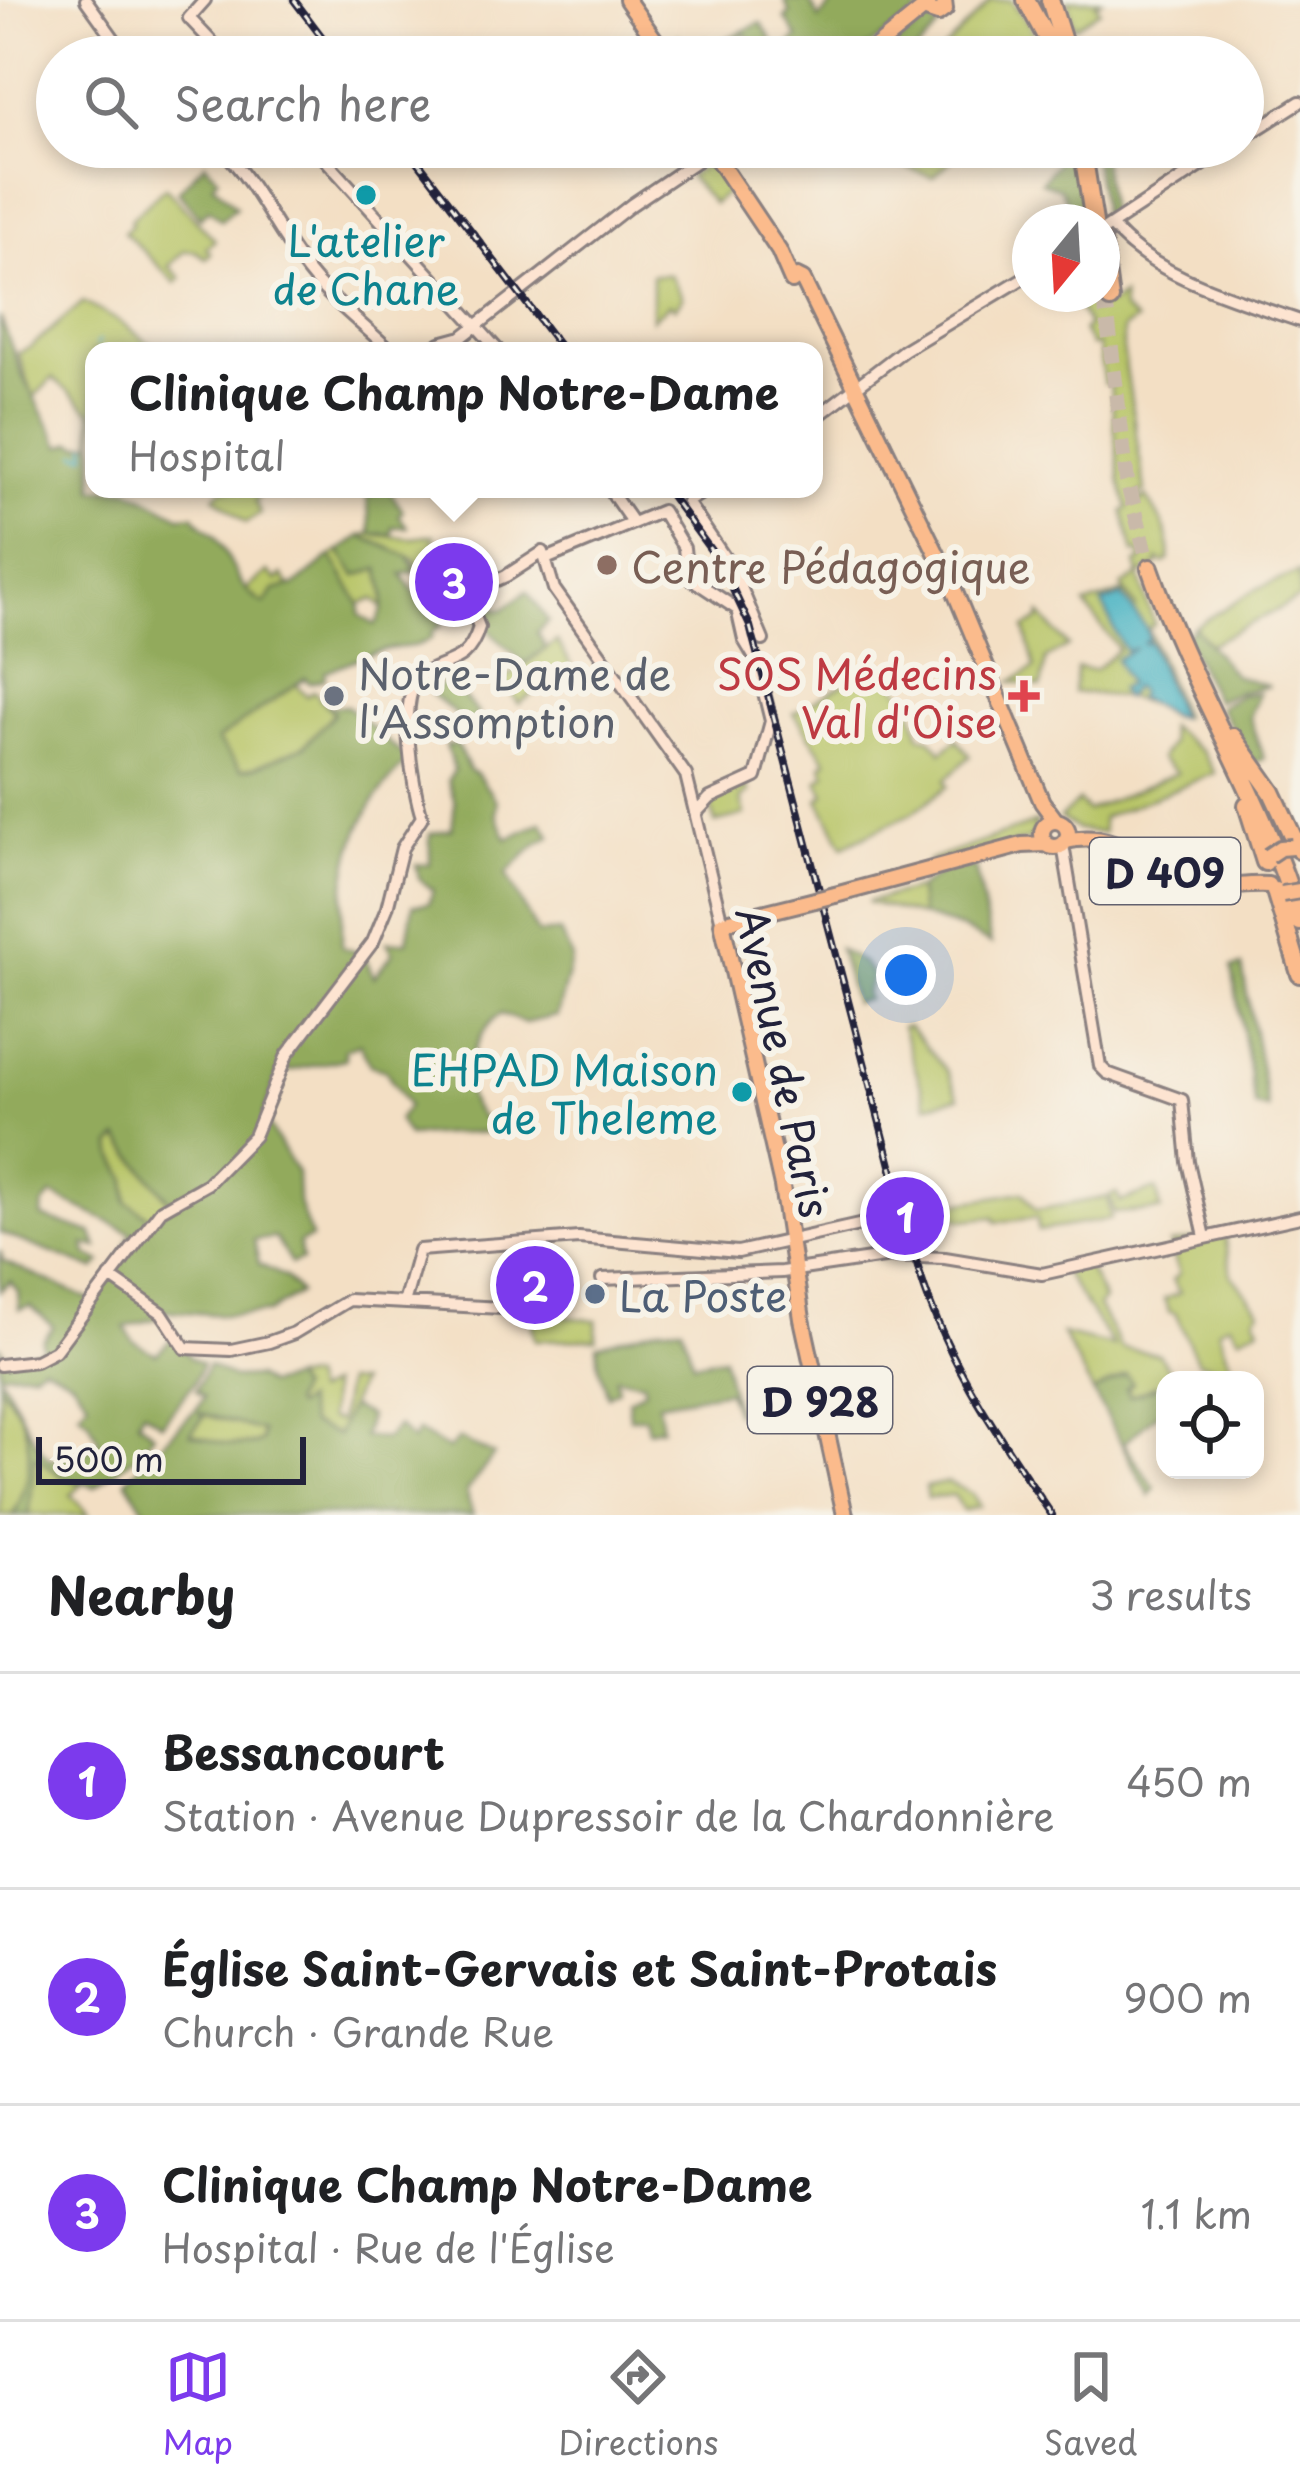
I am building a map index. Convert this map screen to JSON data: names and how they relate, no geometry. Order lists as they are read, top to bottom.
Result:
{
  "streets": {
    "main road": ["D 409", "Avenue de Paris", "D 928"]
  },
  "crossings": [
    ["D 409", "Avenue de Paris"],
    ["Avenue de Paris", "D 928"]
  ],
  "places": {
    "other": [
      "L'atelier de Chane",
      "Centre Pédagogique",
      "Notre-Dame de l'Assomption",
      "EHPAD Maison de Theleme",
      "La Poste"
    ],
    "health": ["SOS Médecins Val d'Oise"]
  },
  "scale_bar": "500 m",
  "north": "bottom",
  "page": {
    "search": "Search here",
    "popup": ["Clinique Champ Notre-Dame", "Hospital"],
    "pins": ["3", "1", "2"],
    "scale": "500 m",
    "heading": ["Nearby", "3 results"],
    "list": [
      {
        "mark": "1",
        "name": "Bessancourt",
        "note": "Station · Avenue Dupressoir de la Chardonnière",
        "value": "450 m"
      },
      {
        "mark": "2",
        "name": "Église Saint-Gervais et Saint-Protais",
        "note": "Church · Grande Rue",
        "value": "900 m"
      },
      {
        "mark": "3",
        "name": "Clinique Champ Notre-Dame",
        "note": "Hospital · Rue de l'Église",
        "value": "1.1 km"
      }
    ],
    "nav": ["Map", "Directions", "Saved"]
  }
}
